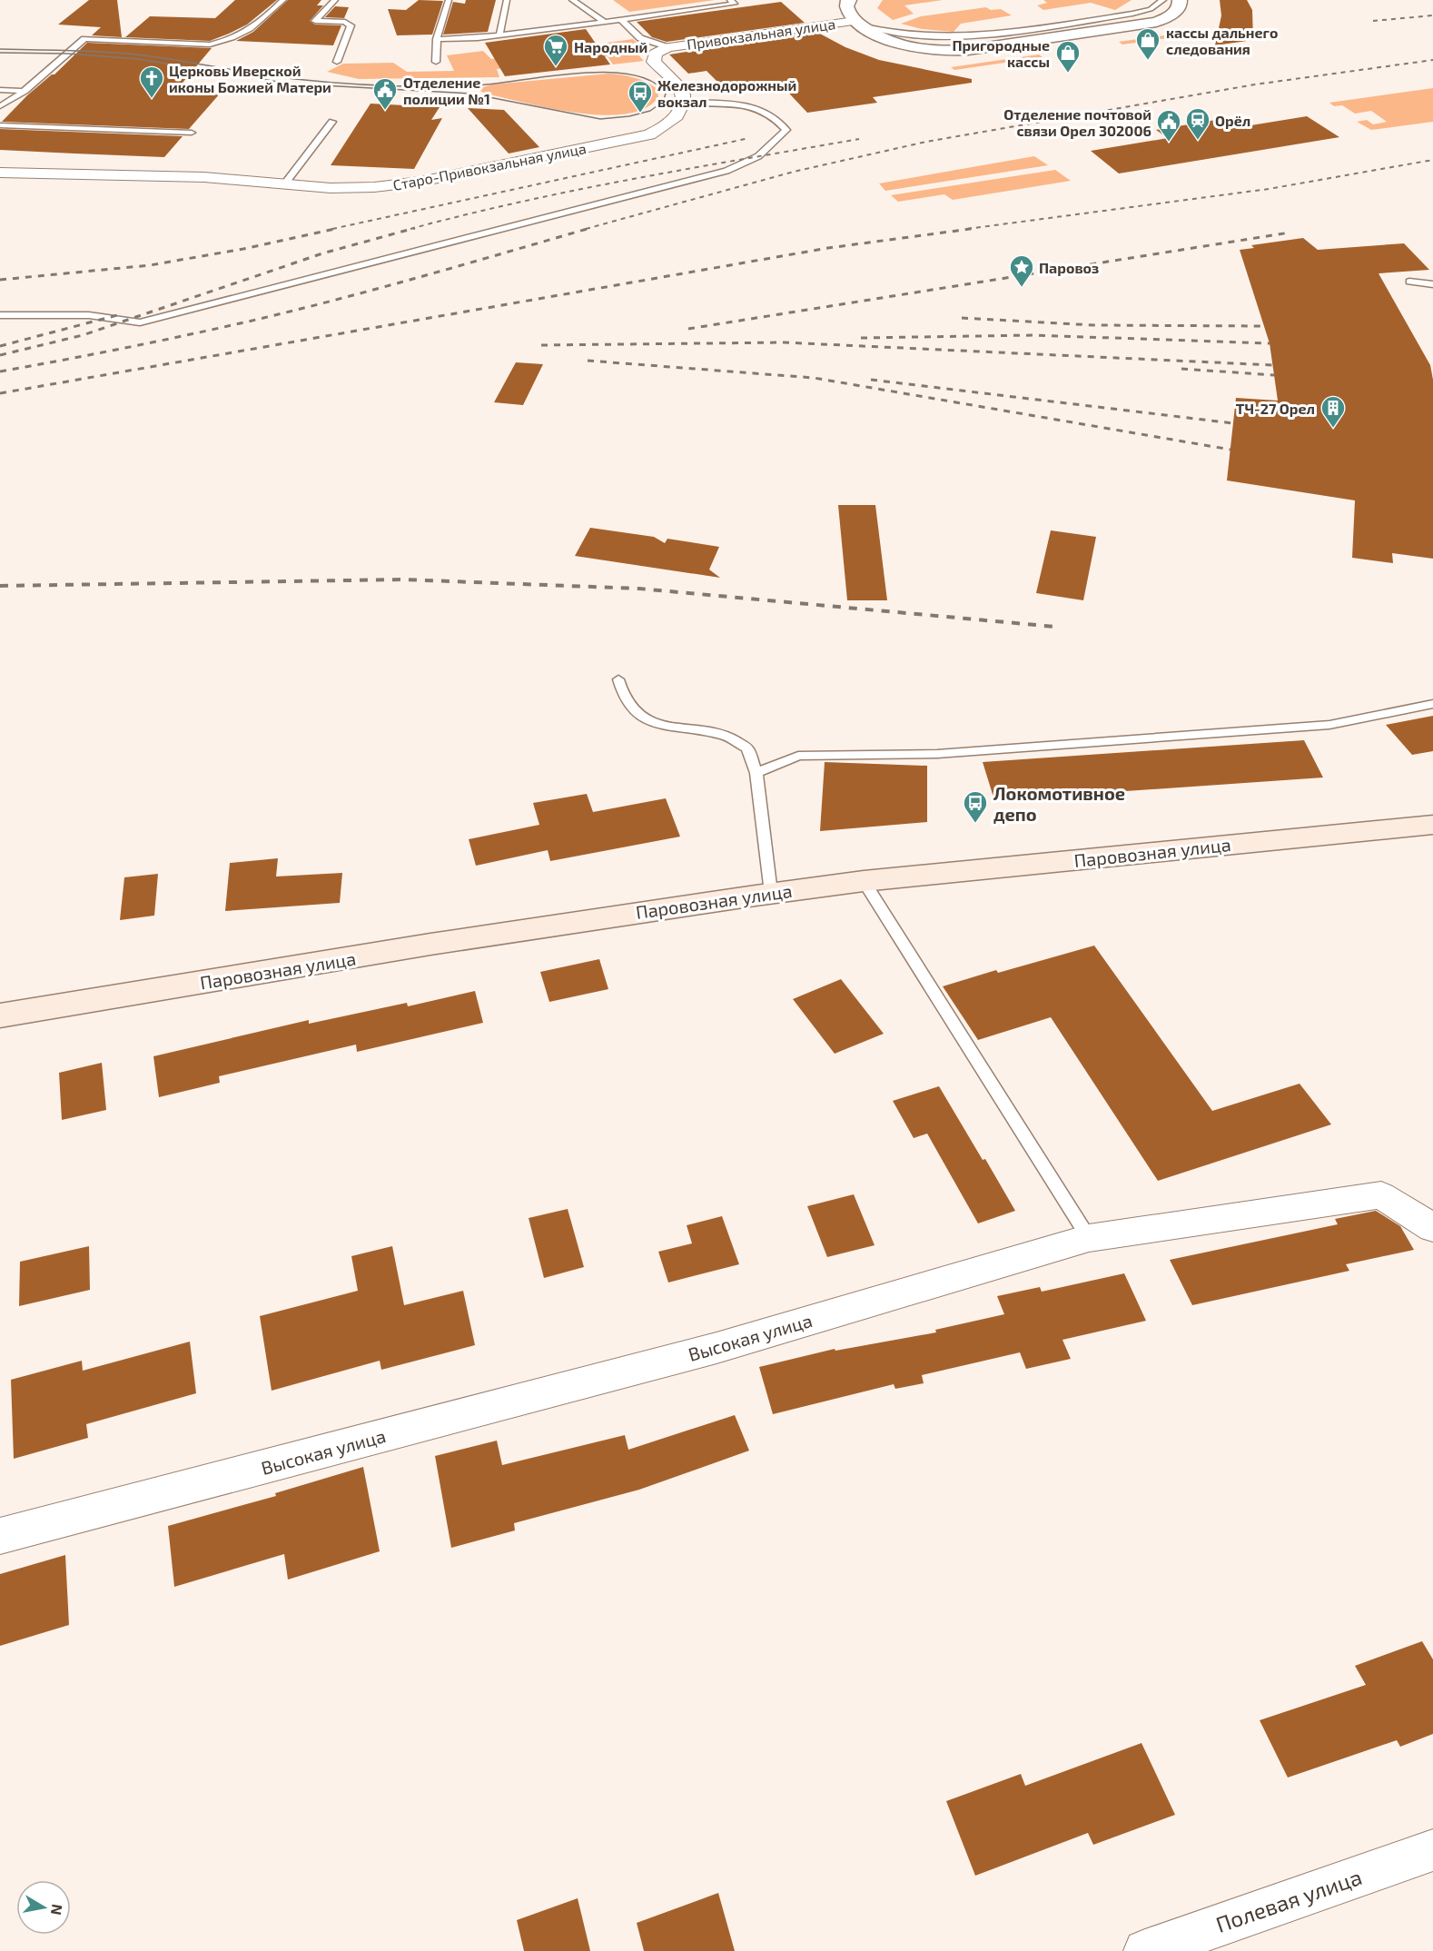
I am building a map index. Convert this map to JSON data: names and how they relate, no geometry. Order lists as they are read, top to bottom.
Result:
{
  "streets": {
    "main road": ["Паровозная улица"],
    "street": [
      "Привокзальная улица",
      "Старо-Привокзальная улица",
      "Высокая улица",
      "Полевая улица"
    ]
  },
  "crossings": [
    ["Привокзальная улица", "Старо-Привокзальная улица"]
  ],
  "places": {
    "shop": ["кассы дальнего следования", "Пригородные кассы"],
    "supermarket": ["Народный"],
    "church": ["Церковь Иверской иконы Божией Матери"],
    "public building": ["Отделение полиции №1", "Отделение почтовой связи Орел 302006"],
    "bus stop": ["Железнодорожный вокзал", "Локомотивное депо"],
    "station": ["Орёл"],
    "place": ["Паровоз"],
    "building": ["ТЧ-27 Орел"]
  },
  "north": "right"
}
